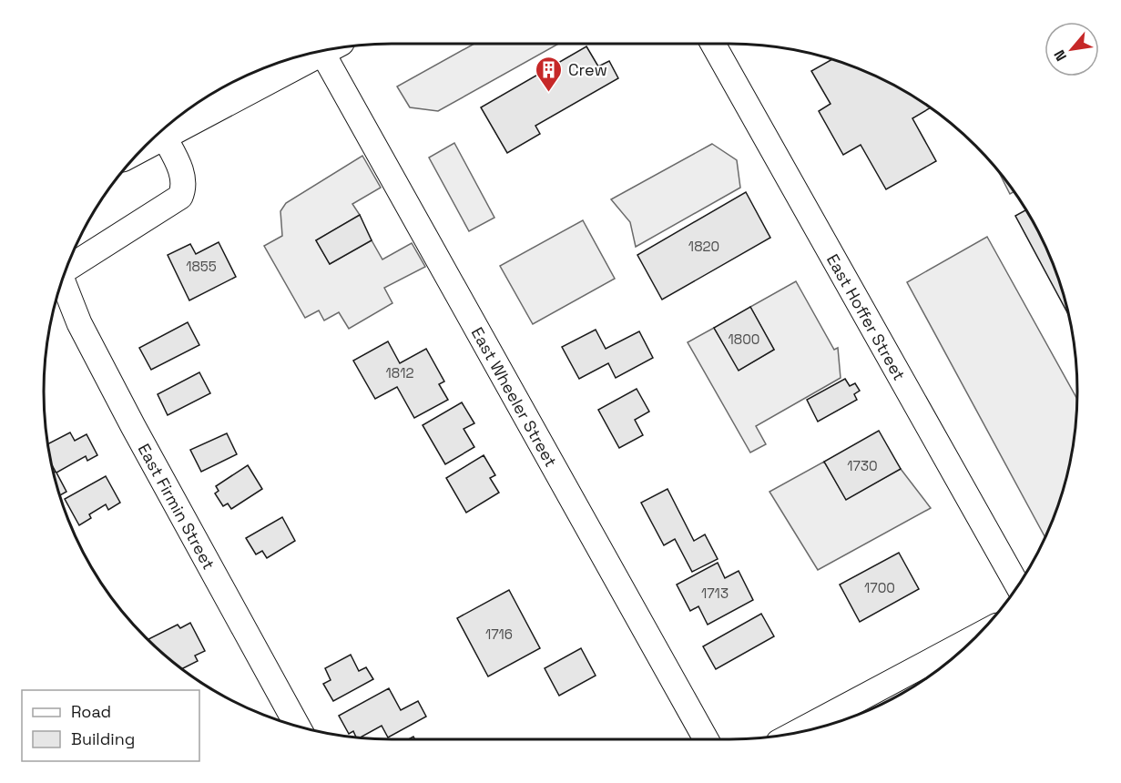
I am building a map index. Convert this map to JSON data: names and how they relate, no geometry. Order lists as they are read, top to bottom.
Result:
{
  "streets": {
    "street": ["East Hoffer Street", "East Wheeler Street", "East Firmin Street"]
  },
  "places": {
    "building": ["Crew"]
  },
  "house_numbers": [
    "1820",
    "1855",
    "1800",
    "1812",
    "1730",
    "1700",
    "1713",
    "1716"
  ],
  "legend": ["Road", "Building"],
  "north": "bottom left"
}
